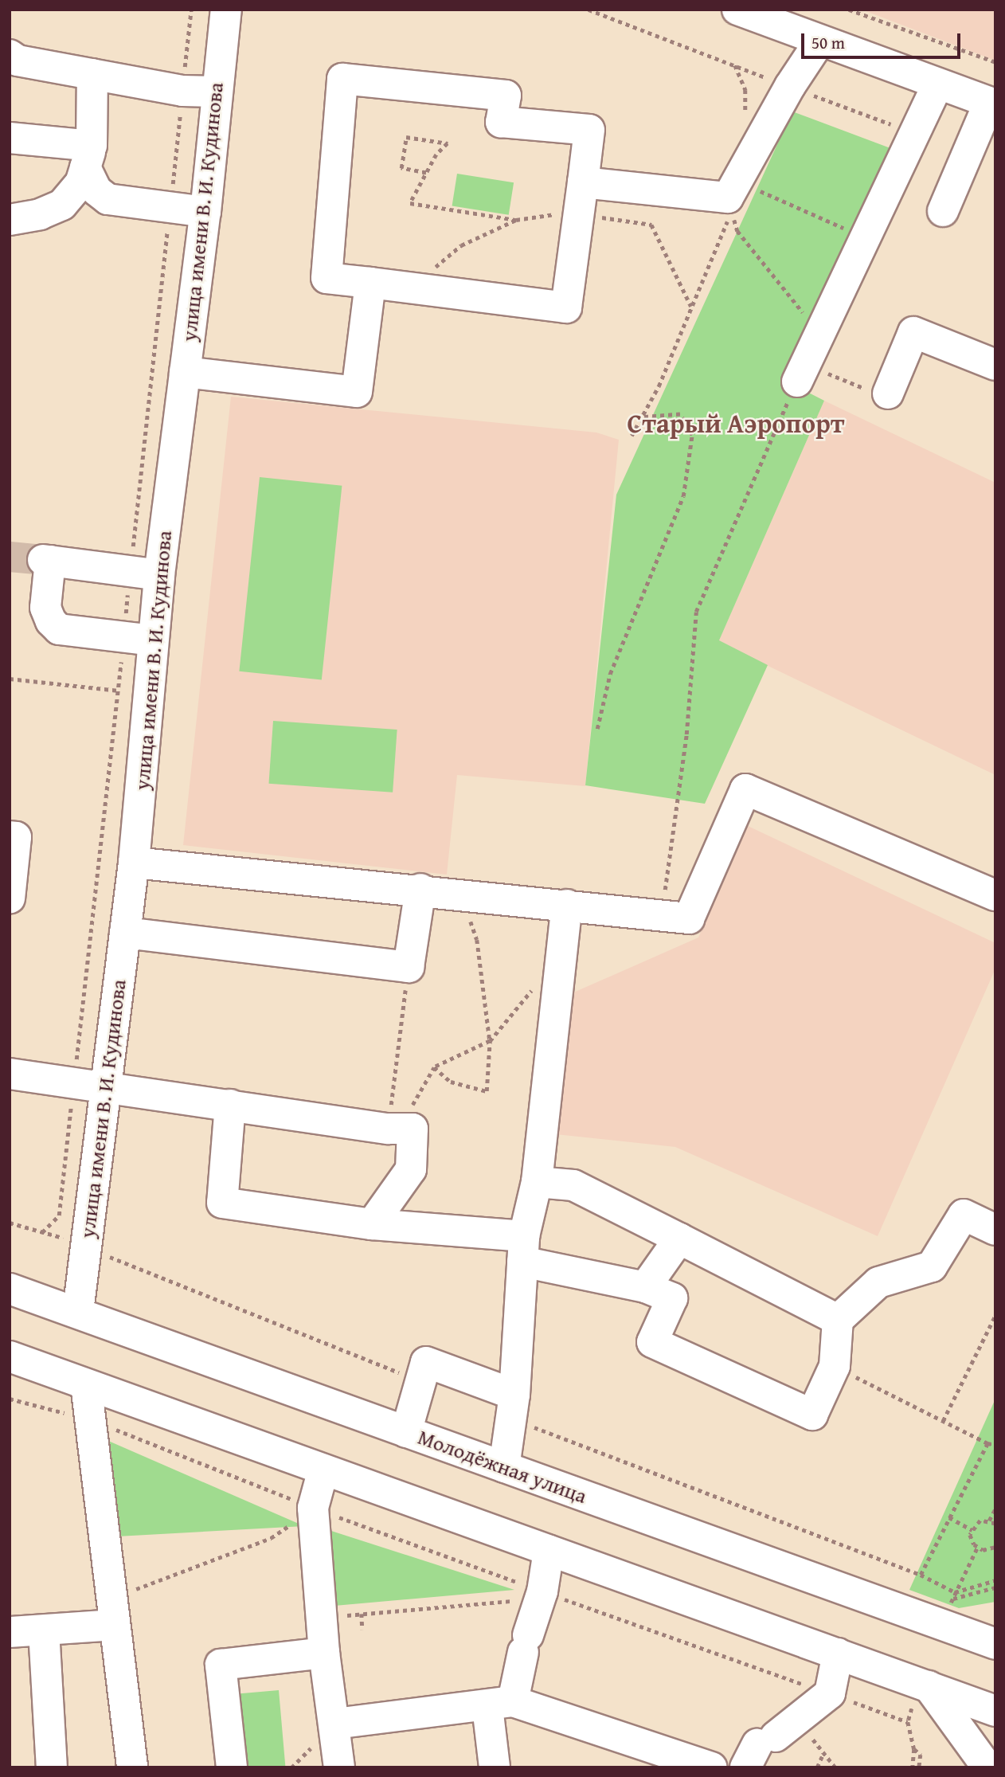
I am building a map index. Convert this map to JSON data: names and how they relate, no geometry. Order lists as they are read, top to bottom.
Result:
{
  "streets": {
    "main road": ["улица имени В. И. Кудинова", "Молодёжная улица"]
  },
  "crossings": [
    ["улица имени В. И. Кудинова", "Молодёжная улица"]
  ],
  "districts": ["Старый Аэропорт"],
  "scale_bar": "50 m"
}
